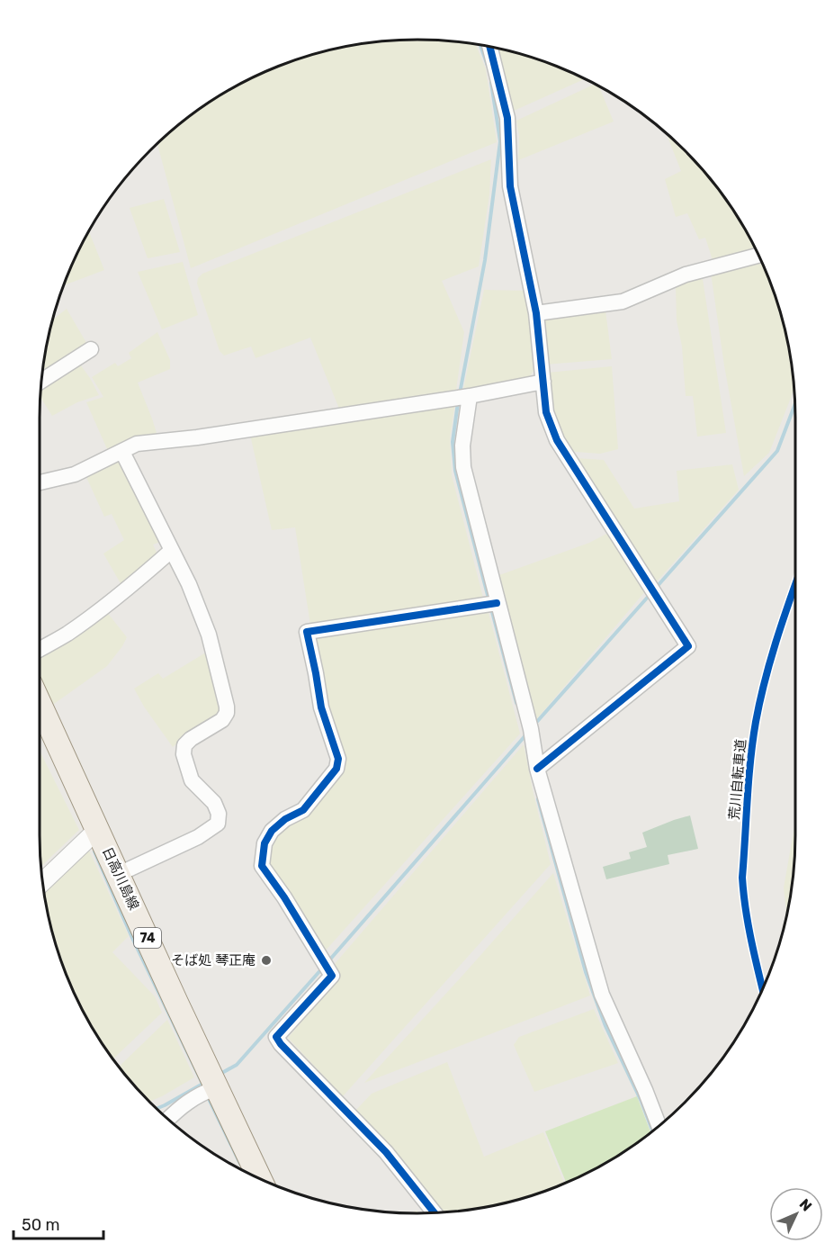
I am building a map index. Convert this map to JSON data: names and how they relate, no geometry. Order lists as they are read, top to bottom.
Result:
{
  "streets": {
    "main road": ["日高川島線", "74"],
    "cycle path": ["荒川自転車道"]
  },
  "places": ["そば処 琴正庵"],
  "scale_bar": "50 m",
  "north": "top right"
}
